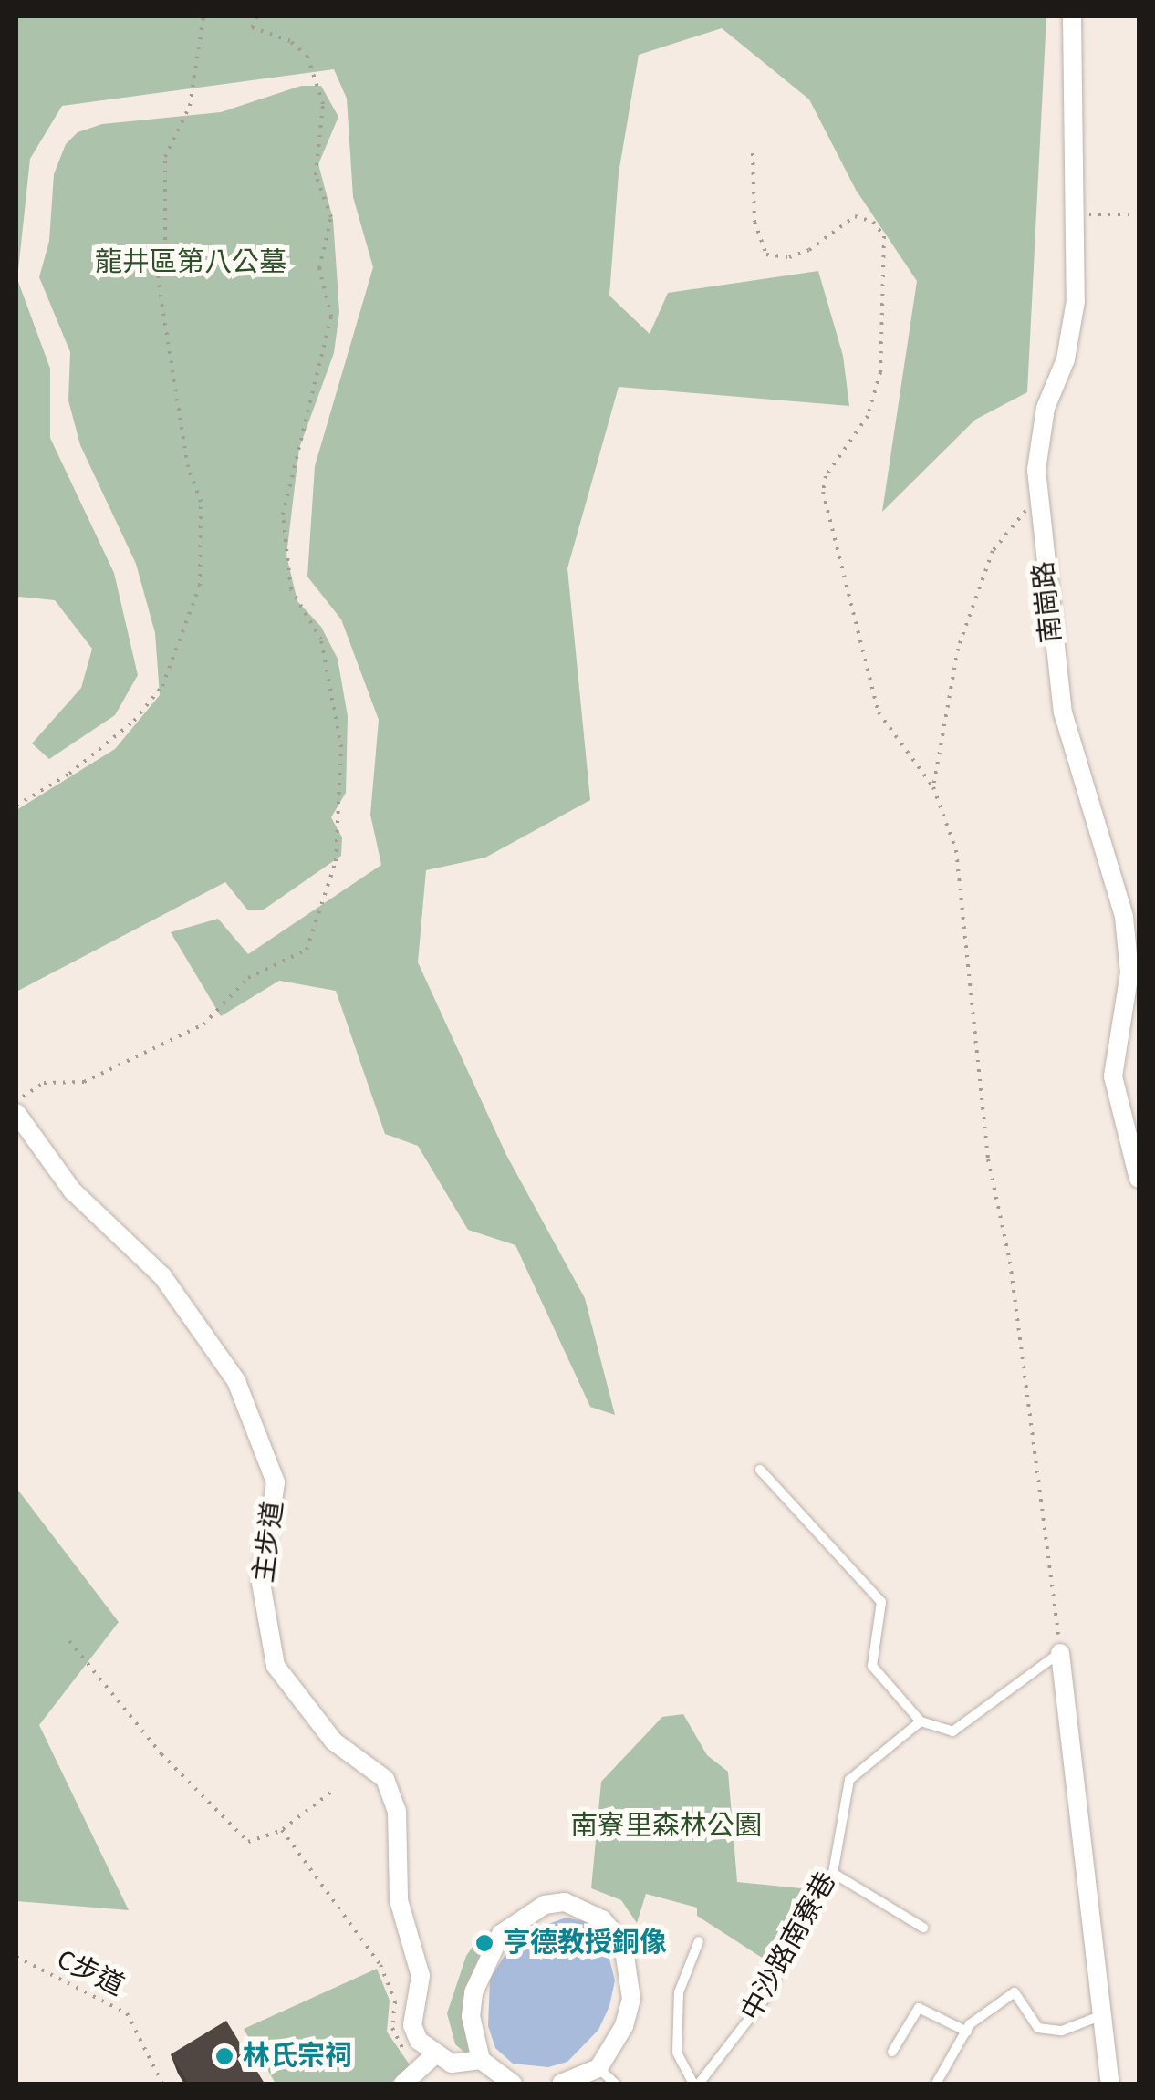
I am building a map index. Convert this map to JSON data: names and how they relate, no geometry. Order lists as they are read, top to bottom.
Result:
{
  "streets": {
    "street": ["南崗路", "主步道"],
    "lane": ["中沙路南寮巷"],
    "path": ["C步道"]
  },
  "parks": ["龍井區第八公墓", "南寮里森林公園"],
  "places": ["亨德教授銅像", "林氏宗祠"]
}
